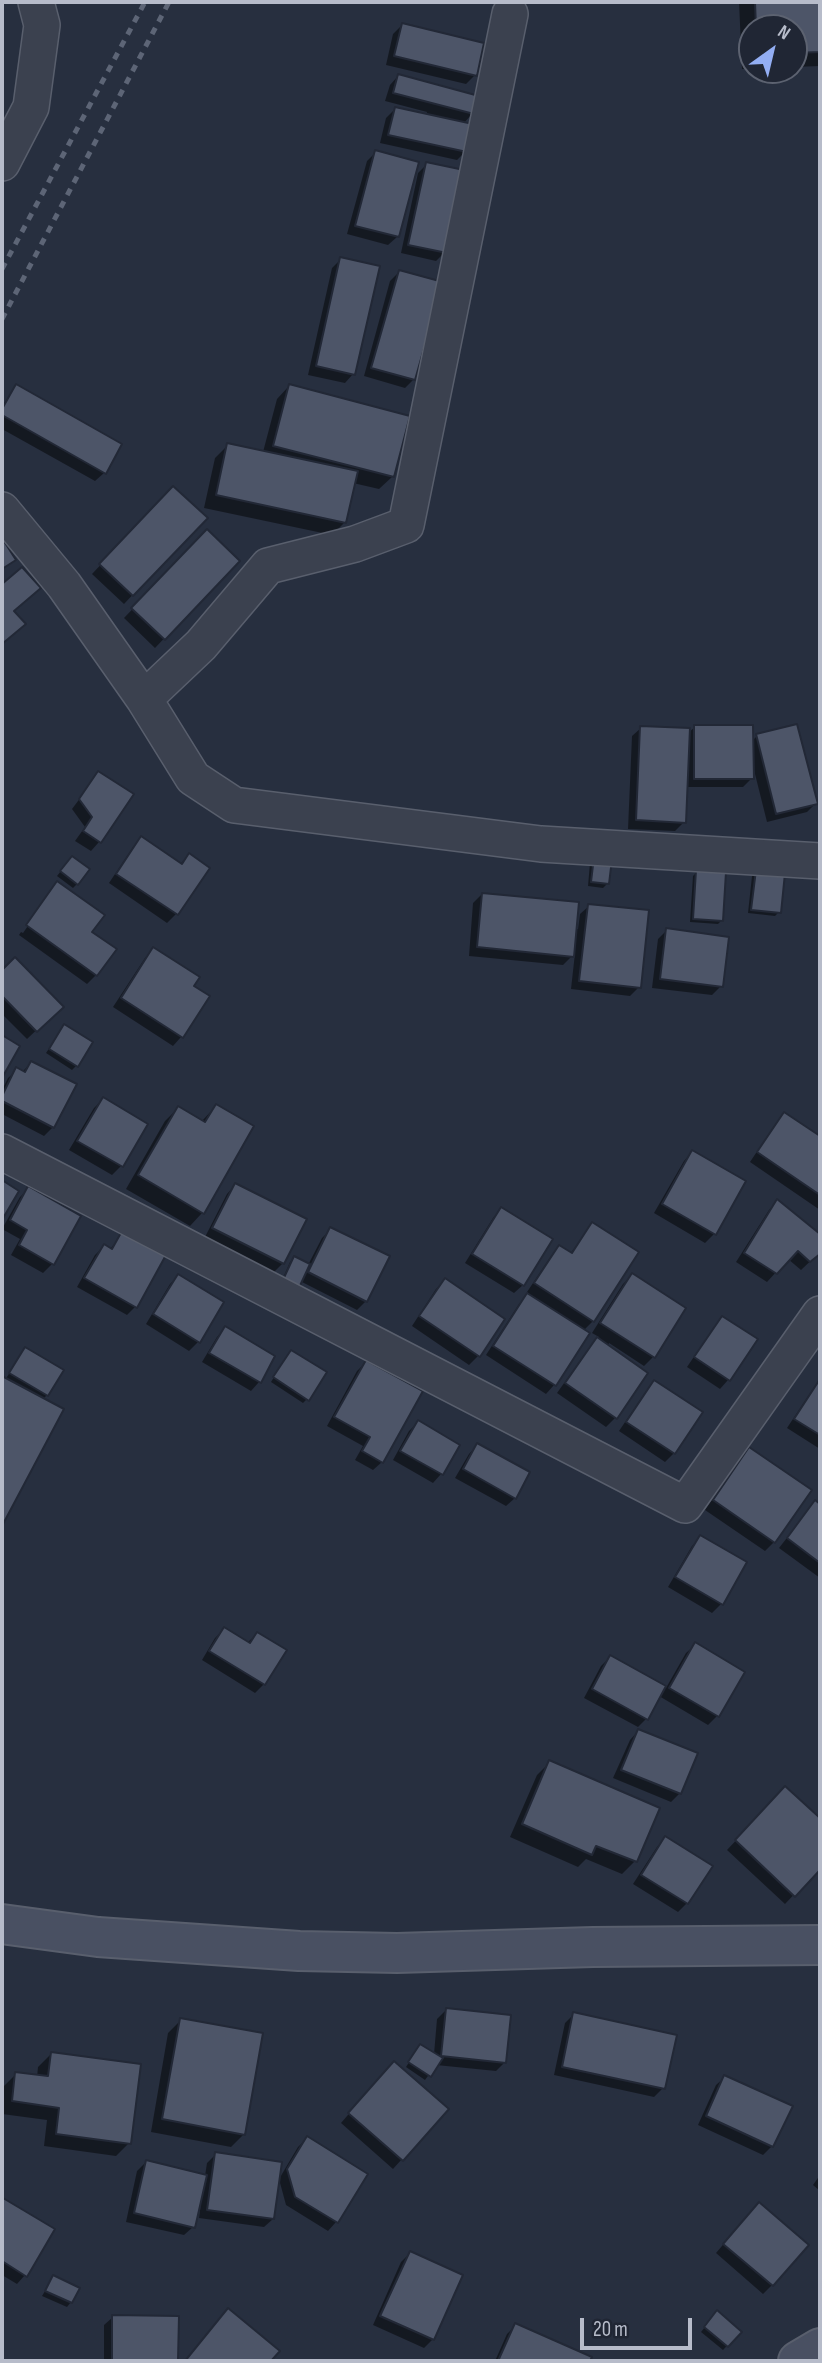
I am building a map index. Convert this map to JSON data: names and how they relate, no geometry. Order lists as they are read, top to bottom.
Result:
{
  "scale_bar": "20 m",
  "north": "top right"
}
